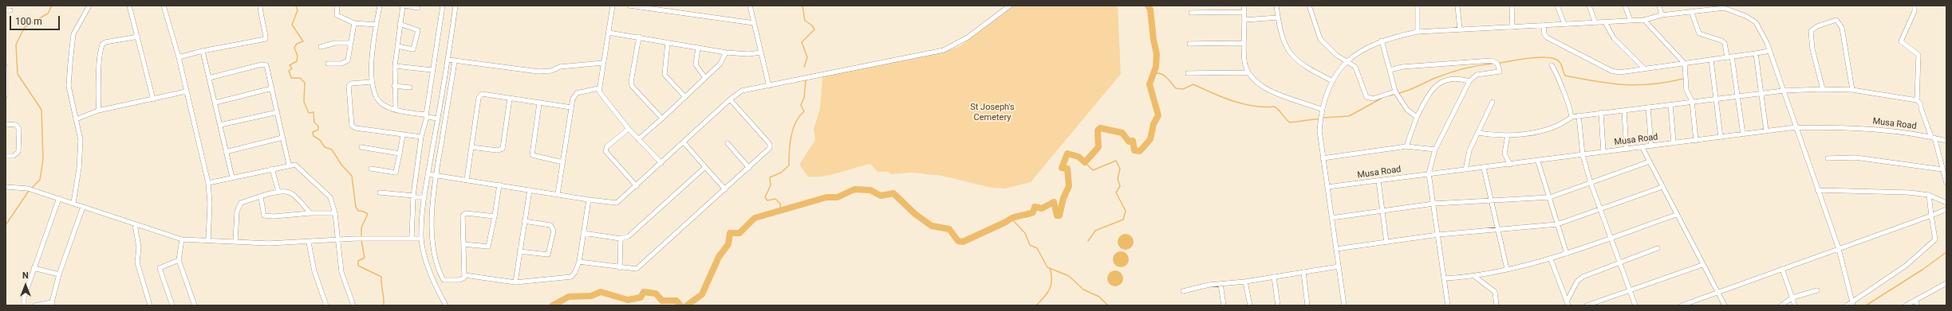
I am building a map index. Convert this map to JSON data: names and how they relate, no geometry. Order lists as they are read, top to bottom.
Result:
{
  "streets": {
    "street": ["Musa Road"]
  },
  "parks": ["St Joseph's Cemetery"],
  "scale_bar": "100 m",
  "north": "top"
}
